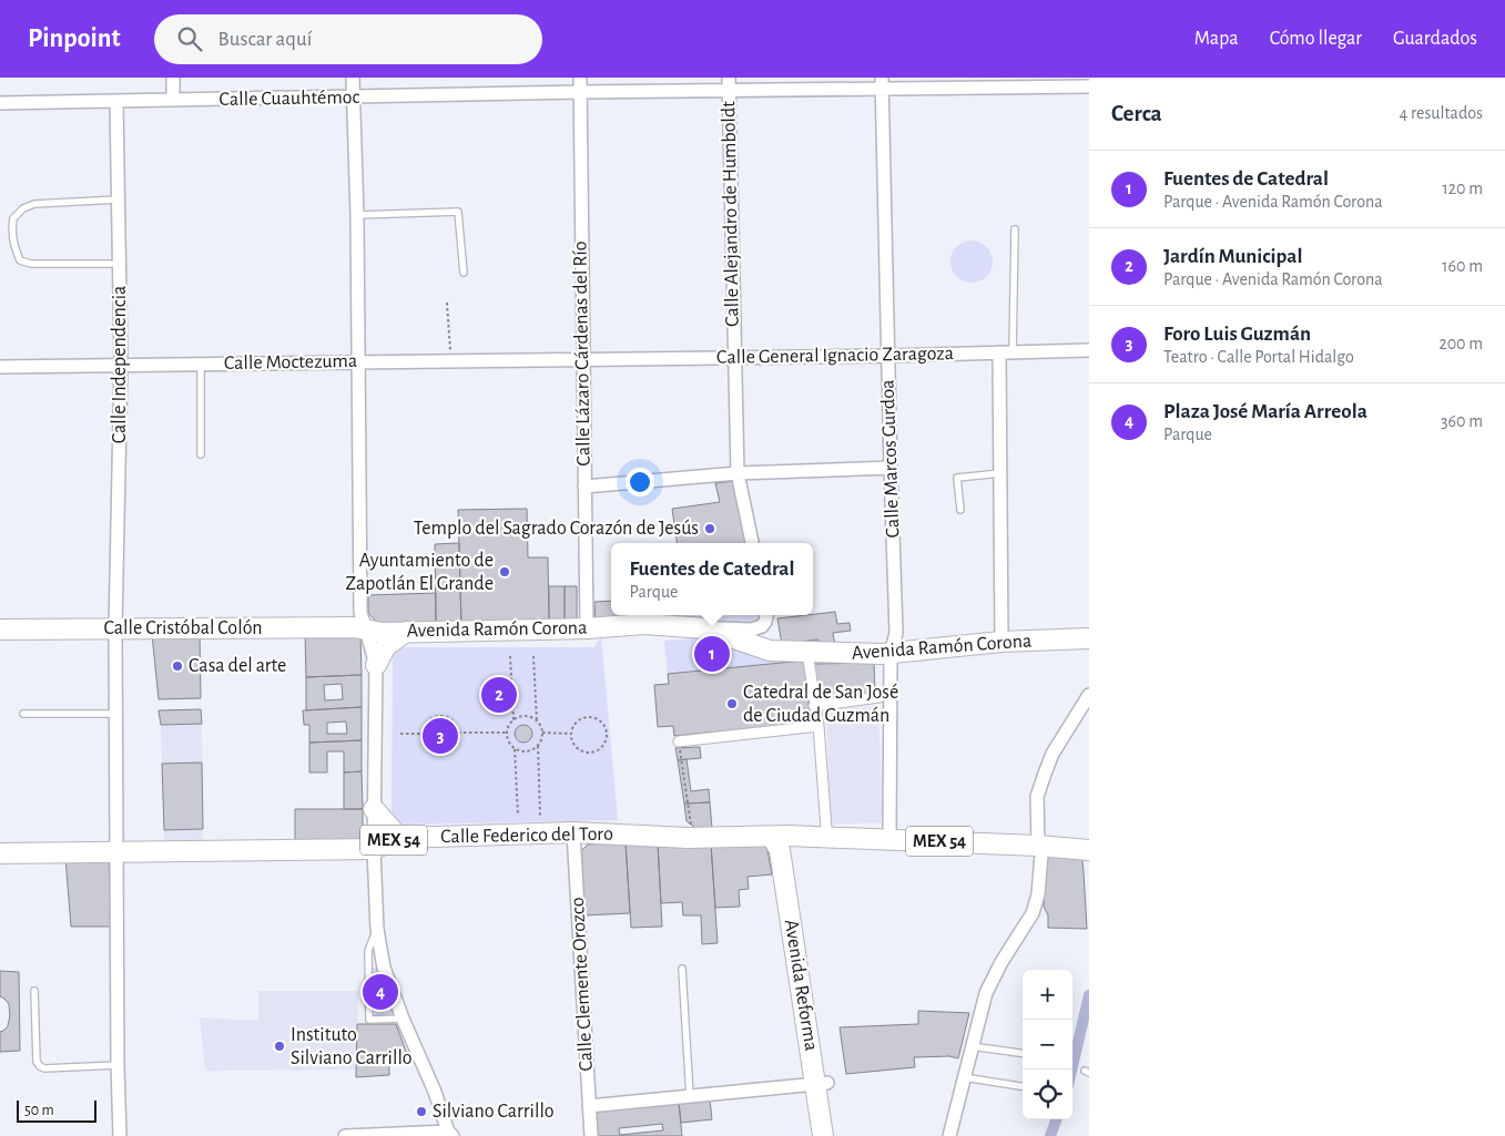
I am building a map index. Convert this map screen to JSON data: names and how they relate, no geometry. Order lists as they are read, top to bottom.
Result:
{
  "streets": {
    "main road": [
      "Calle Cristóbal Colón",
      "Avenida Ramón Corona",
      "Calle Federico del Toro",
      "MEX 54",
      "Avenida Reforma"
    ],
    "street": [
      "Calle Cuauhtémoc",
      "Calle Alejandro de Humboldt",
      "Calle Lázaro Cárdenas del Río",
      "Calle General Ignacio Zaragoza",
      "Calle Moctezuma",
      "Calle Independencia",
      "Calle Marcos Gurdoa",
      "Calle Clemente Orozco"
    ]
  },
  "crossings": [
    ["Calle Cuauhtémoc", "Calle Alejandro de Humboldt"],
    ["Calle Cuauhtémoc", "Calle Lázaro Cárdenas del Río"],
    ["Calle Cuauhtémoc", "Calle Independencia"],
    ["Calle Cuauhtémoc", "Calle Marcos Gurdoa"],
    ["Calle Alejandro de Humboldt", "Calle General Ignacio Zaragoza"],
    ["Calle Lázaro Cárdenas del Río", "Calle General Ignacio Zaragoza"],
    ["Calle Lázaro Cárdenas del Río", "Calle Moctezuma"],
    ["Calle Lázaro Cárdenas del Río", "Avenida Ramón Corona"],
    ["Calle General Ignacio Zaragoza", "Calle Moctezuma"],
    ["Calle General Ignacio Zaragoza", "Calle Marcos Gurdoa"],
    ["Calle Moctezuma", "Calle Independencia"],
    ["Calle Independencia", "Calle Cristóbal Colón"],
    ["Calle Independencia", "Calle Federico del Toro"],
    ["Calle Marcos Gurdoa", "Avenida Ramón Corona"],
    ["Calle Marcos Gurdoa", "MEX 54"],
    ["Calle Cristóbal Colón", "Avenida Ramón Corona"],
    ["Calle Federico del Toro", "MEX 54"],
    ["Calle Federico del Toro", "Calle Clemente Orozco"],
    ["Calle Federico del Toro", "Avenida Reforma"],
    ["MEX 54", "Avenida Reforma"]
  ],
  "places": [
    "Templo del Sagrado Corazón de Jesús",
    "Ayuntamiento de Zapotlán El Grande",
    "Casa del arte",
    "Catedral de San José de Ciudad Guzmán",
    "Instituto Silviano Carrillo",
    "Silviano Carrillo"
  ],
  "scale_bar": "50 m",
  "page": {
    "header": "Pinpoint",
    "search": "Buscar aquí",
    "nav": ["Mapa", "Cómo llegar", "Guardados"],
    "heading": ["Cerca", "4 resultados"],
    "list": [
      {
        "mark": "1",
        "name": "Fuentes de Catedral",
        "note": "Parque · Avenida Ramón Corona",
        "value": "120 m"
      },
      {
        "mark": "2",
        "name": "Jardín Municipal",
        "note": "Parque · Avenida Ramón Corona",
        "value": "160 m"
      },
      {
        "mark": "3",
        "name": "Foro Luis Guzmán",
        "note": "Teatro · Calle Portal Hidalgo",
        "value": "200 m"
      },
      {
        "mark": "4",
        "name": "Plaza José María Arreola",
        "note": "Parque",
        "value": "360 m"
      }
    ],
    "popup": ["Fuentes de Catedral", "Parque"],
    "pins": [
      "1",
      "2",
      "3",
      "4"
    ],
    "map_buttons": ["+", "−"],
    "scale": "50 m"
  }
}
